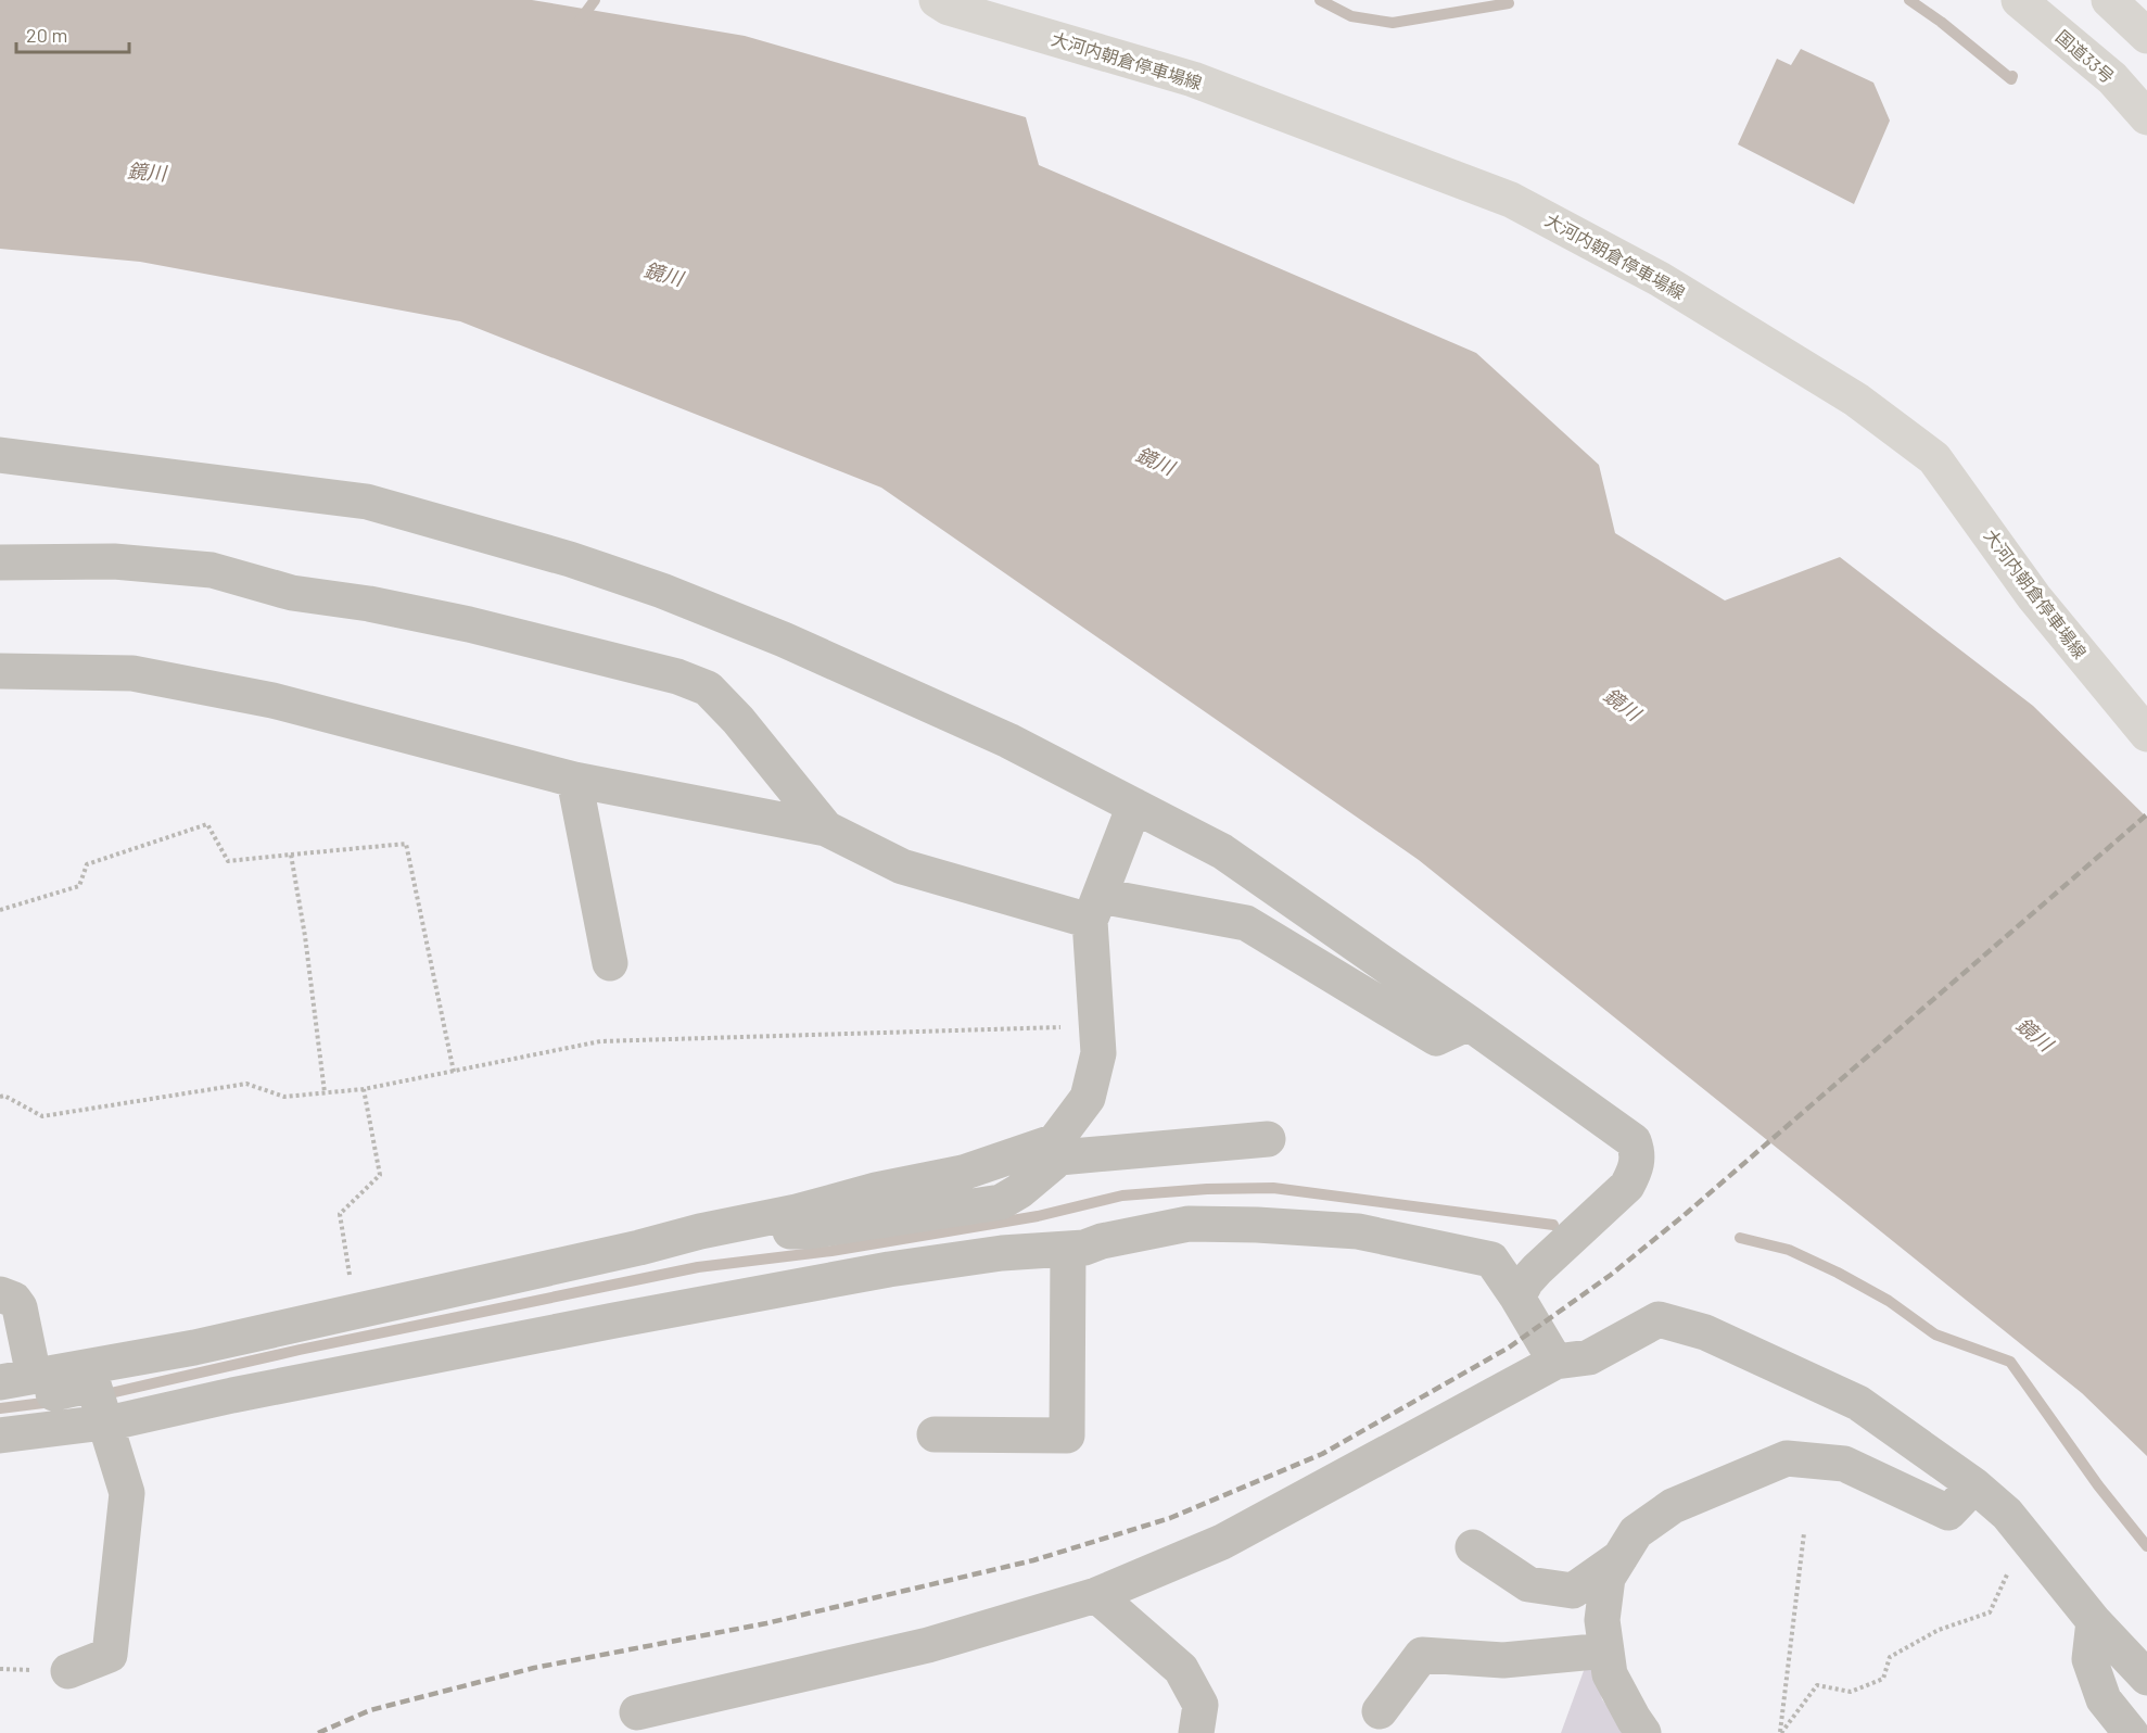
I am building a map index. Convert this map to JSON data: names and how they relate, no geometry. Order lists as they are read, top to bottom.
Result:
{
  "streets": {
    "main road": ["国道33号", "大河内朝倉停車場線"]
  },
  "water": ["鏡川"],
  "scale_bar": "20 m"
}
